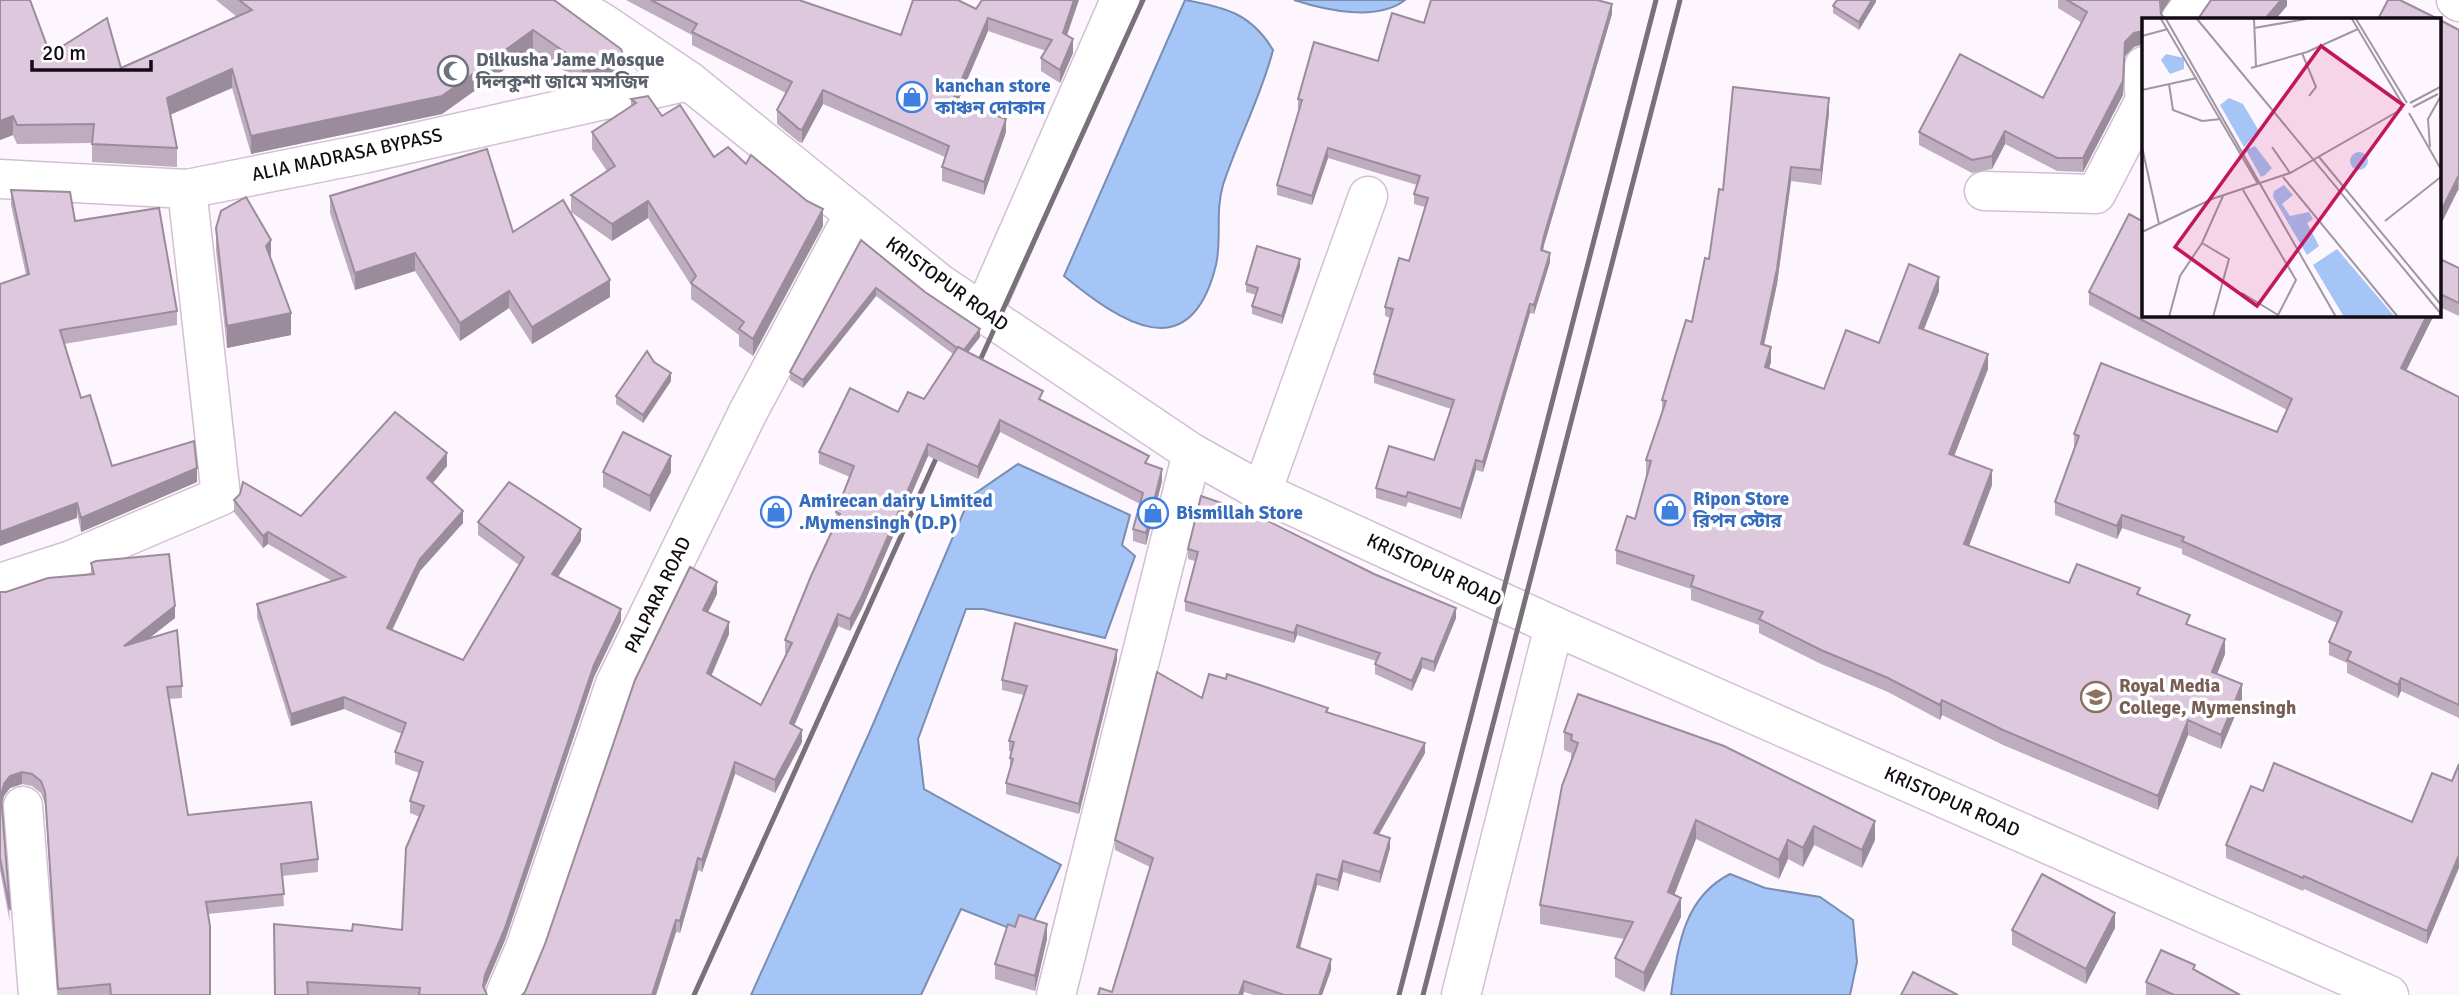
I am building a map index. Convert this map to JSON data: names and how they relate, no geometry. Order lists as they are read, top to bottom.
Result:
{
  "streets": {
    "street": ["ALIA MADRASA BYPASS", "KRISTOPUR ROAD", "PALPARA ROAD"]
  },
  "crossings": [
    ["ALIA MADRASA BYPASS", "KRISTOPUR ROAD"],
    ["KRISTOPUR ROAD", "PALPARA ROAD"]
  ],
  "places": {
    "mosque": ["Dilkusha Jame Mosque দিলকুশা জামে মসজিদ"],
    "shop": [
      "kanchan store কাঞ্চন দোকান",
      "Ripon Store রিপন স্টোর",
      "Amirecan dairy Limited .Mymensingh (D.P)",
      "Bismillah Store"
    ],
    "school or university": ["Royal Media College, Mymensingh"]
  },
  "scale_bar": "20 m"
}
